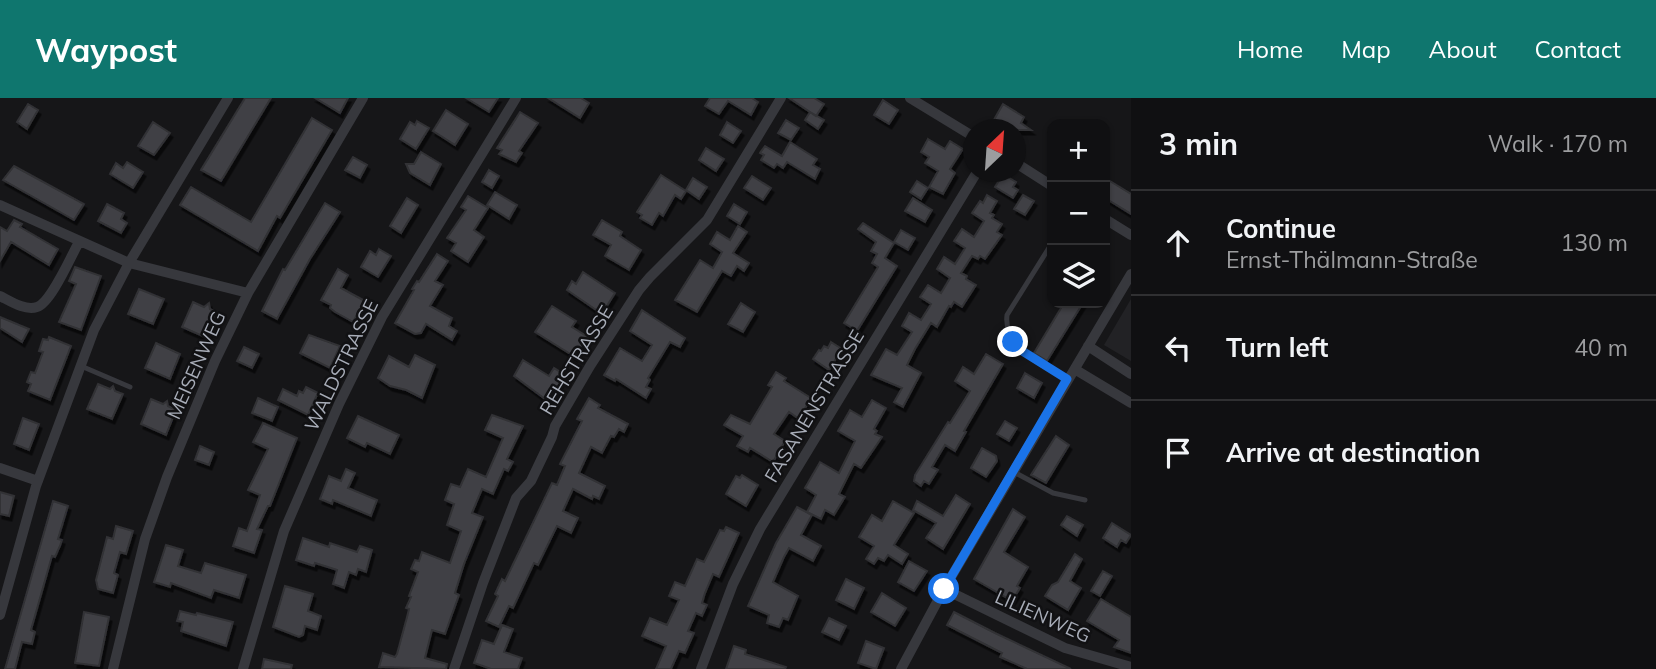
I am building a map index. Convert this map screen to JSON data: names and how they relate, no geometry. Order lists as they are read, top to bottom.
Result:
{
  "streets": {
    "street": [
      "REHSTRASSE",
      "MEISENWEG",
      "WALDSTRASSE",
      "FASANENSTRASSE",
      "LILIENWEG"
    ]
  },
  "north": "top right",
  "page": {
    "header": "Waypost",
    "nav": [
      "Home",
      "Map",
      "About",
      "Contact"
    ],
    "heading": ["3 min", "Walk · 170 m"],
    "map_buttons": ["+", "−"],
    "list": [
      ["Continue", "Ernst-Thälmann-Straße", "130 m"],
      ["Turn left", "40 m"],
      "Arrive at destination"
    ]
  }
}
